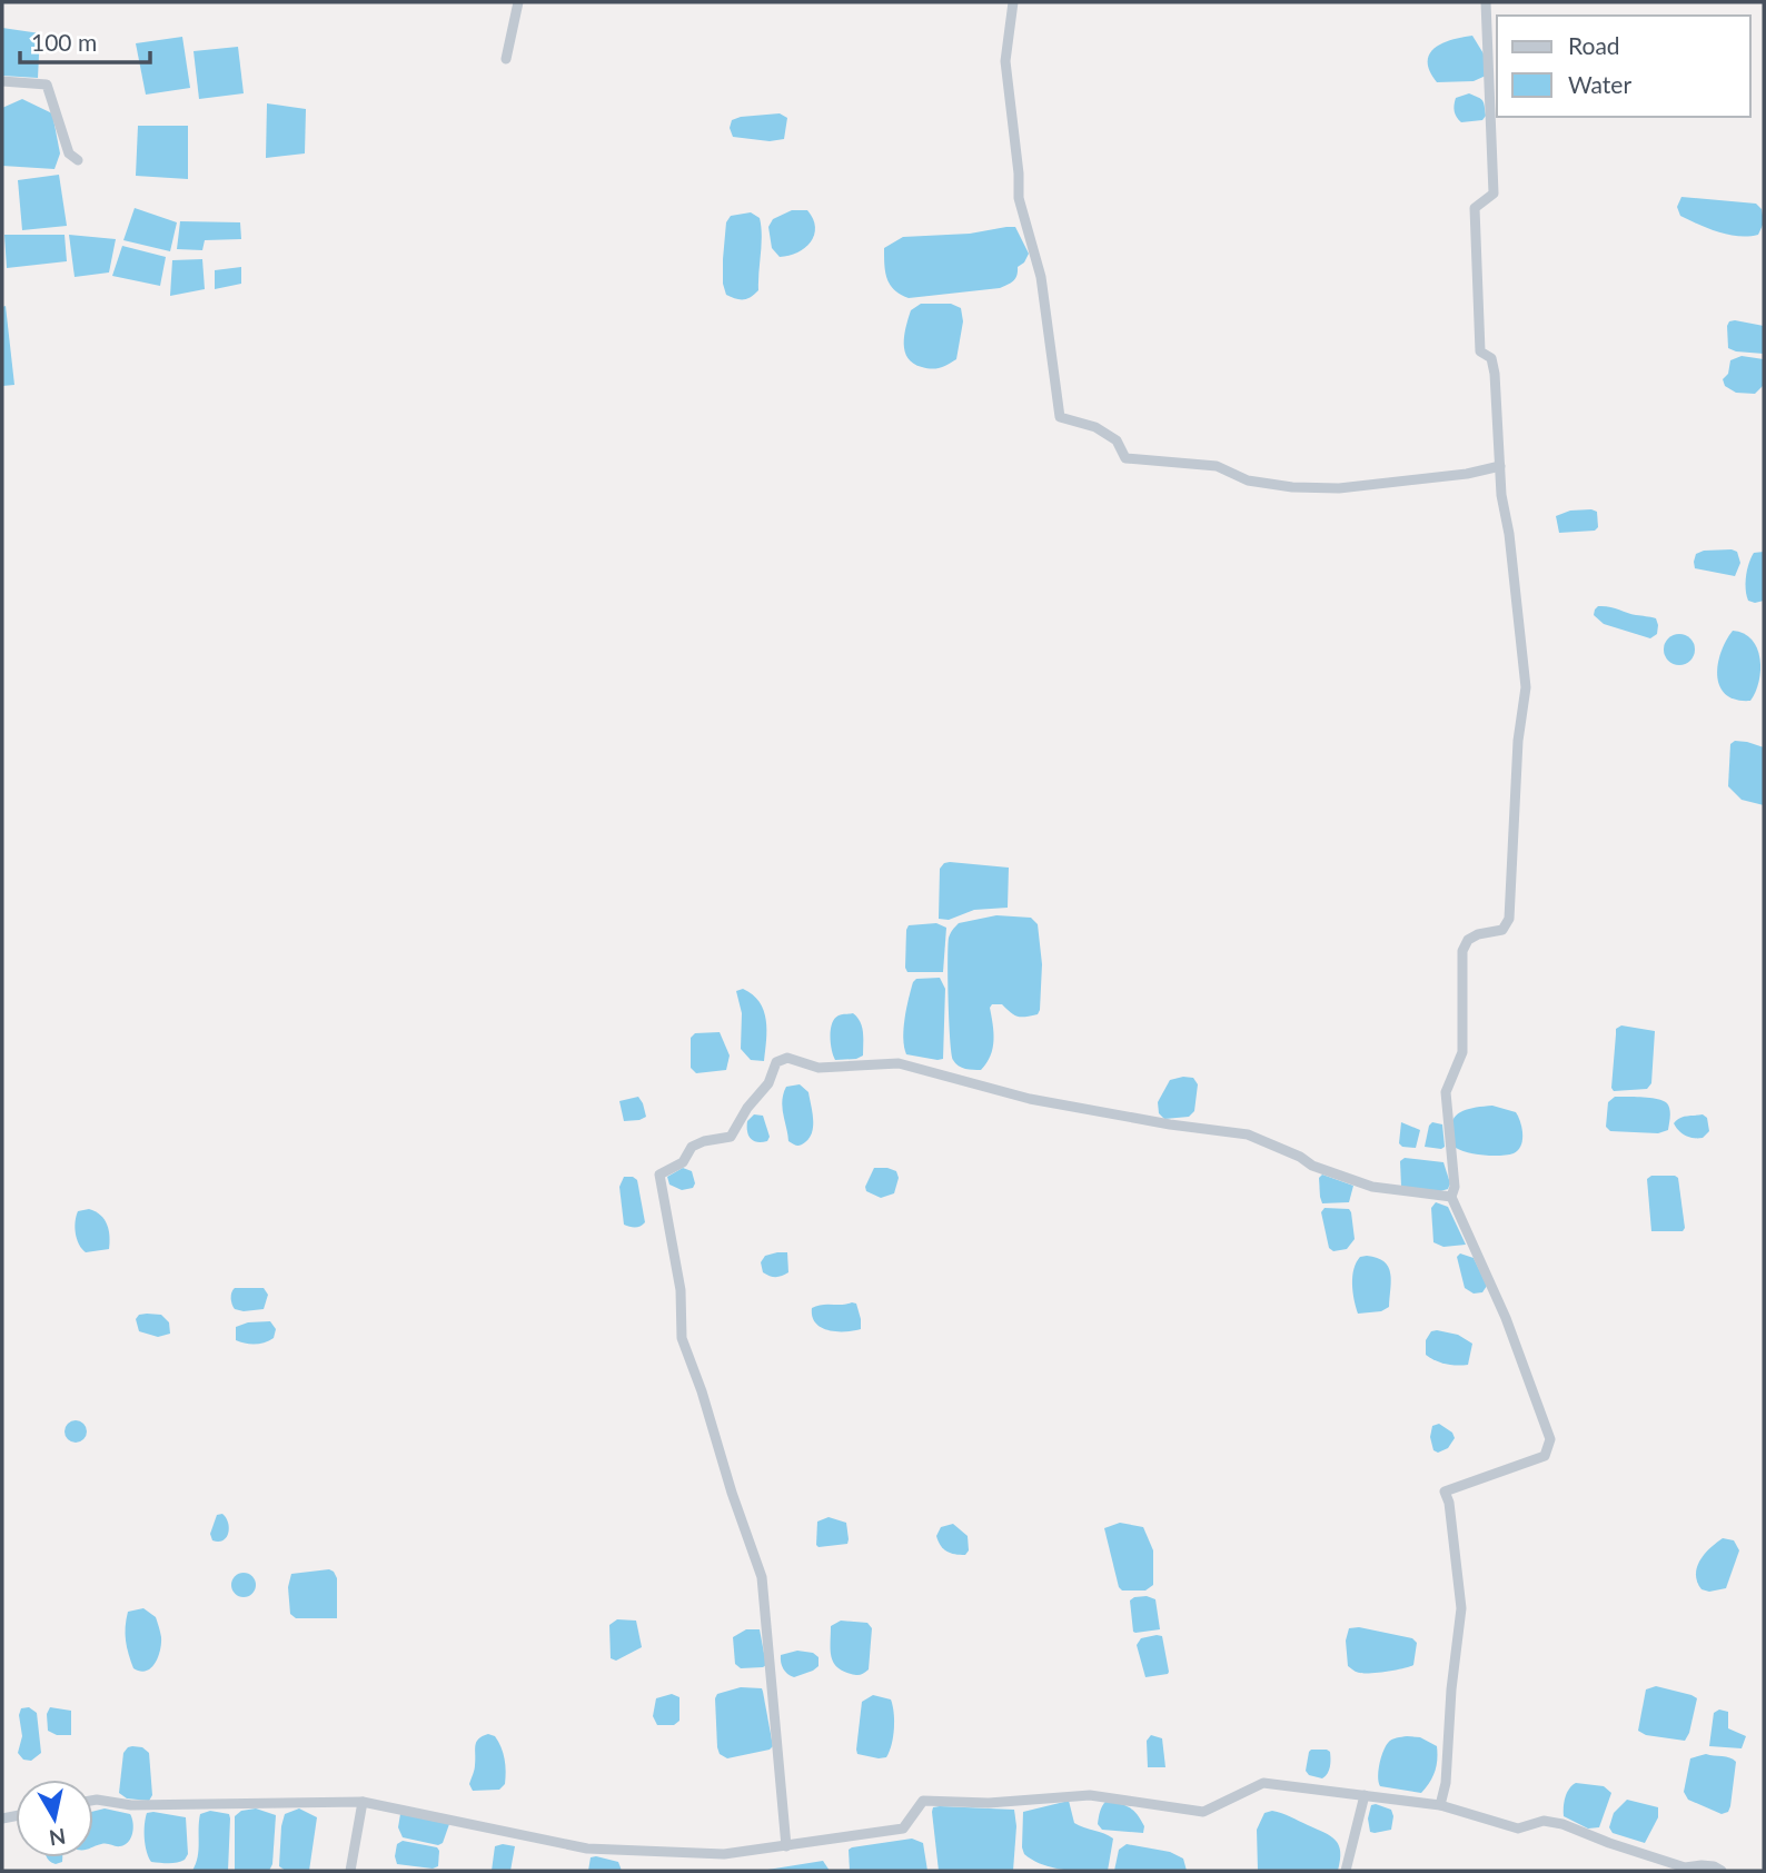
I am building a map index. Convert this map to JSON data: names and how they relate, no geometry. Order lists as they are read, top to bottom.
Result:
{
  "legend": ["Road", "Water"],
  "scale_bar": "100 m",
  "north": "bottom"
}
